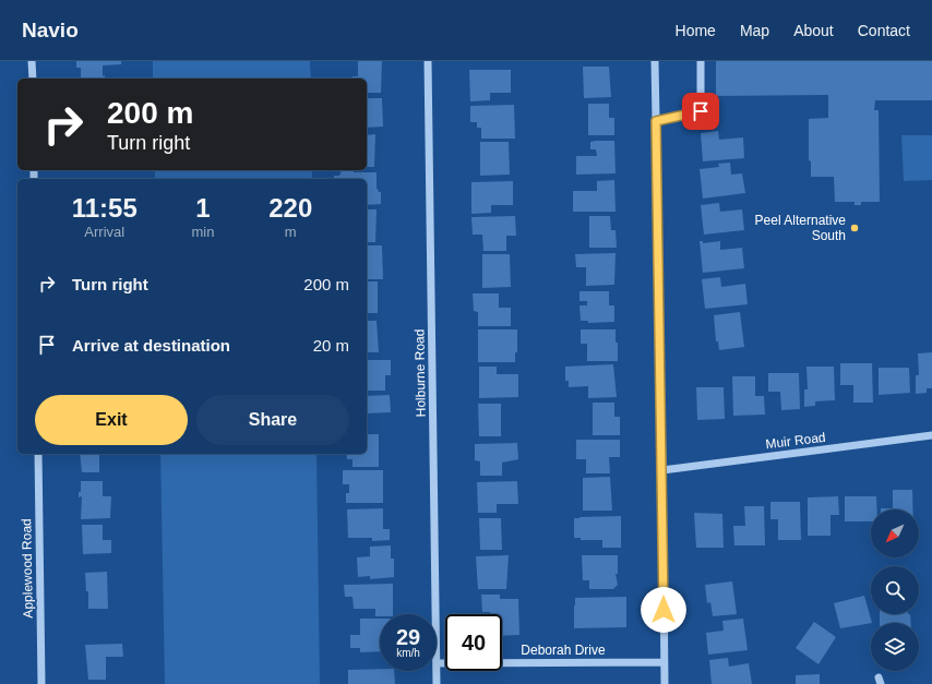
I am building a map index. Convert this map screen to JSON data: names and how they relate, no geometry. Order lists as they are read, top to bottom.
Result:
{
  "streets": {
    "street": [
      "Holburne Road",
      "Muir Road",
      "Applewood Road",
      "Deborah Drive"
    ]
  },
  "places": ["Peel Alternative South"],
  "north": "bottom left",
  "page": {
    "header": "Navio",
    "nav": [
      "Home",
      "Map",
      "About",
      "Contact"
    ],
    "turn": ["200 m", "Turn right"],
    "eta": [
      "11:55",
      "Arrival",
      "1",
      "min",
      "220",
      "m"
    ],
    "list": [
      {
        "name": "Turn right",
        "value": "200 m"
      },
      {
        "name": "Arrive at destination",
        "value": "20 m"
      }
    ],
    "buttons": ["Exit", "Share"],
    "speed": "29 km/h",
    "limit": "40"
  }
}
